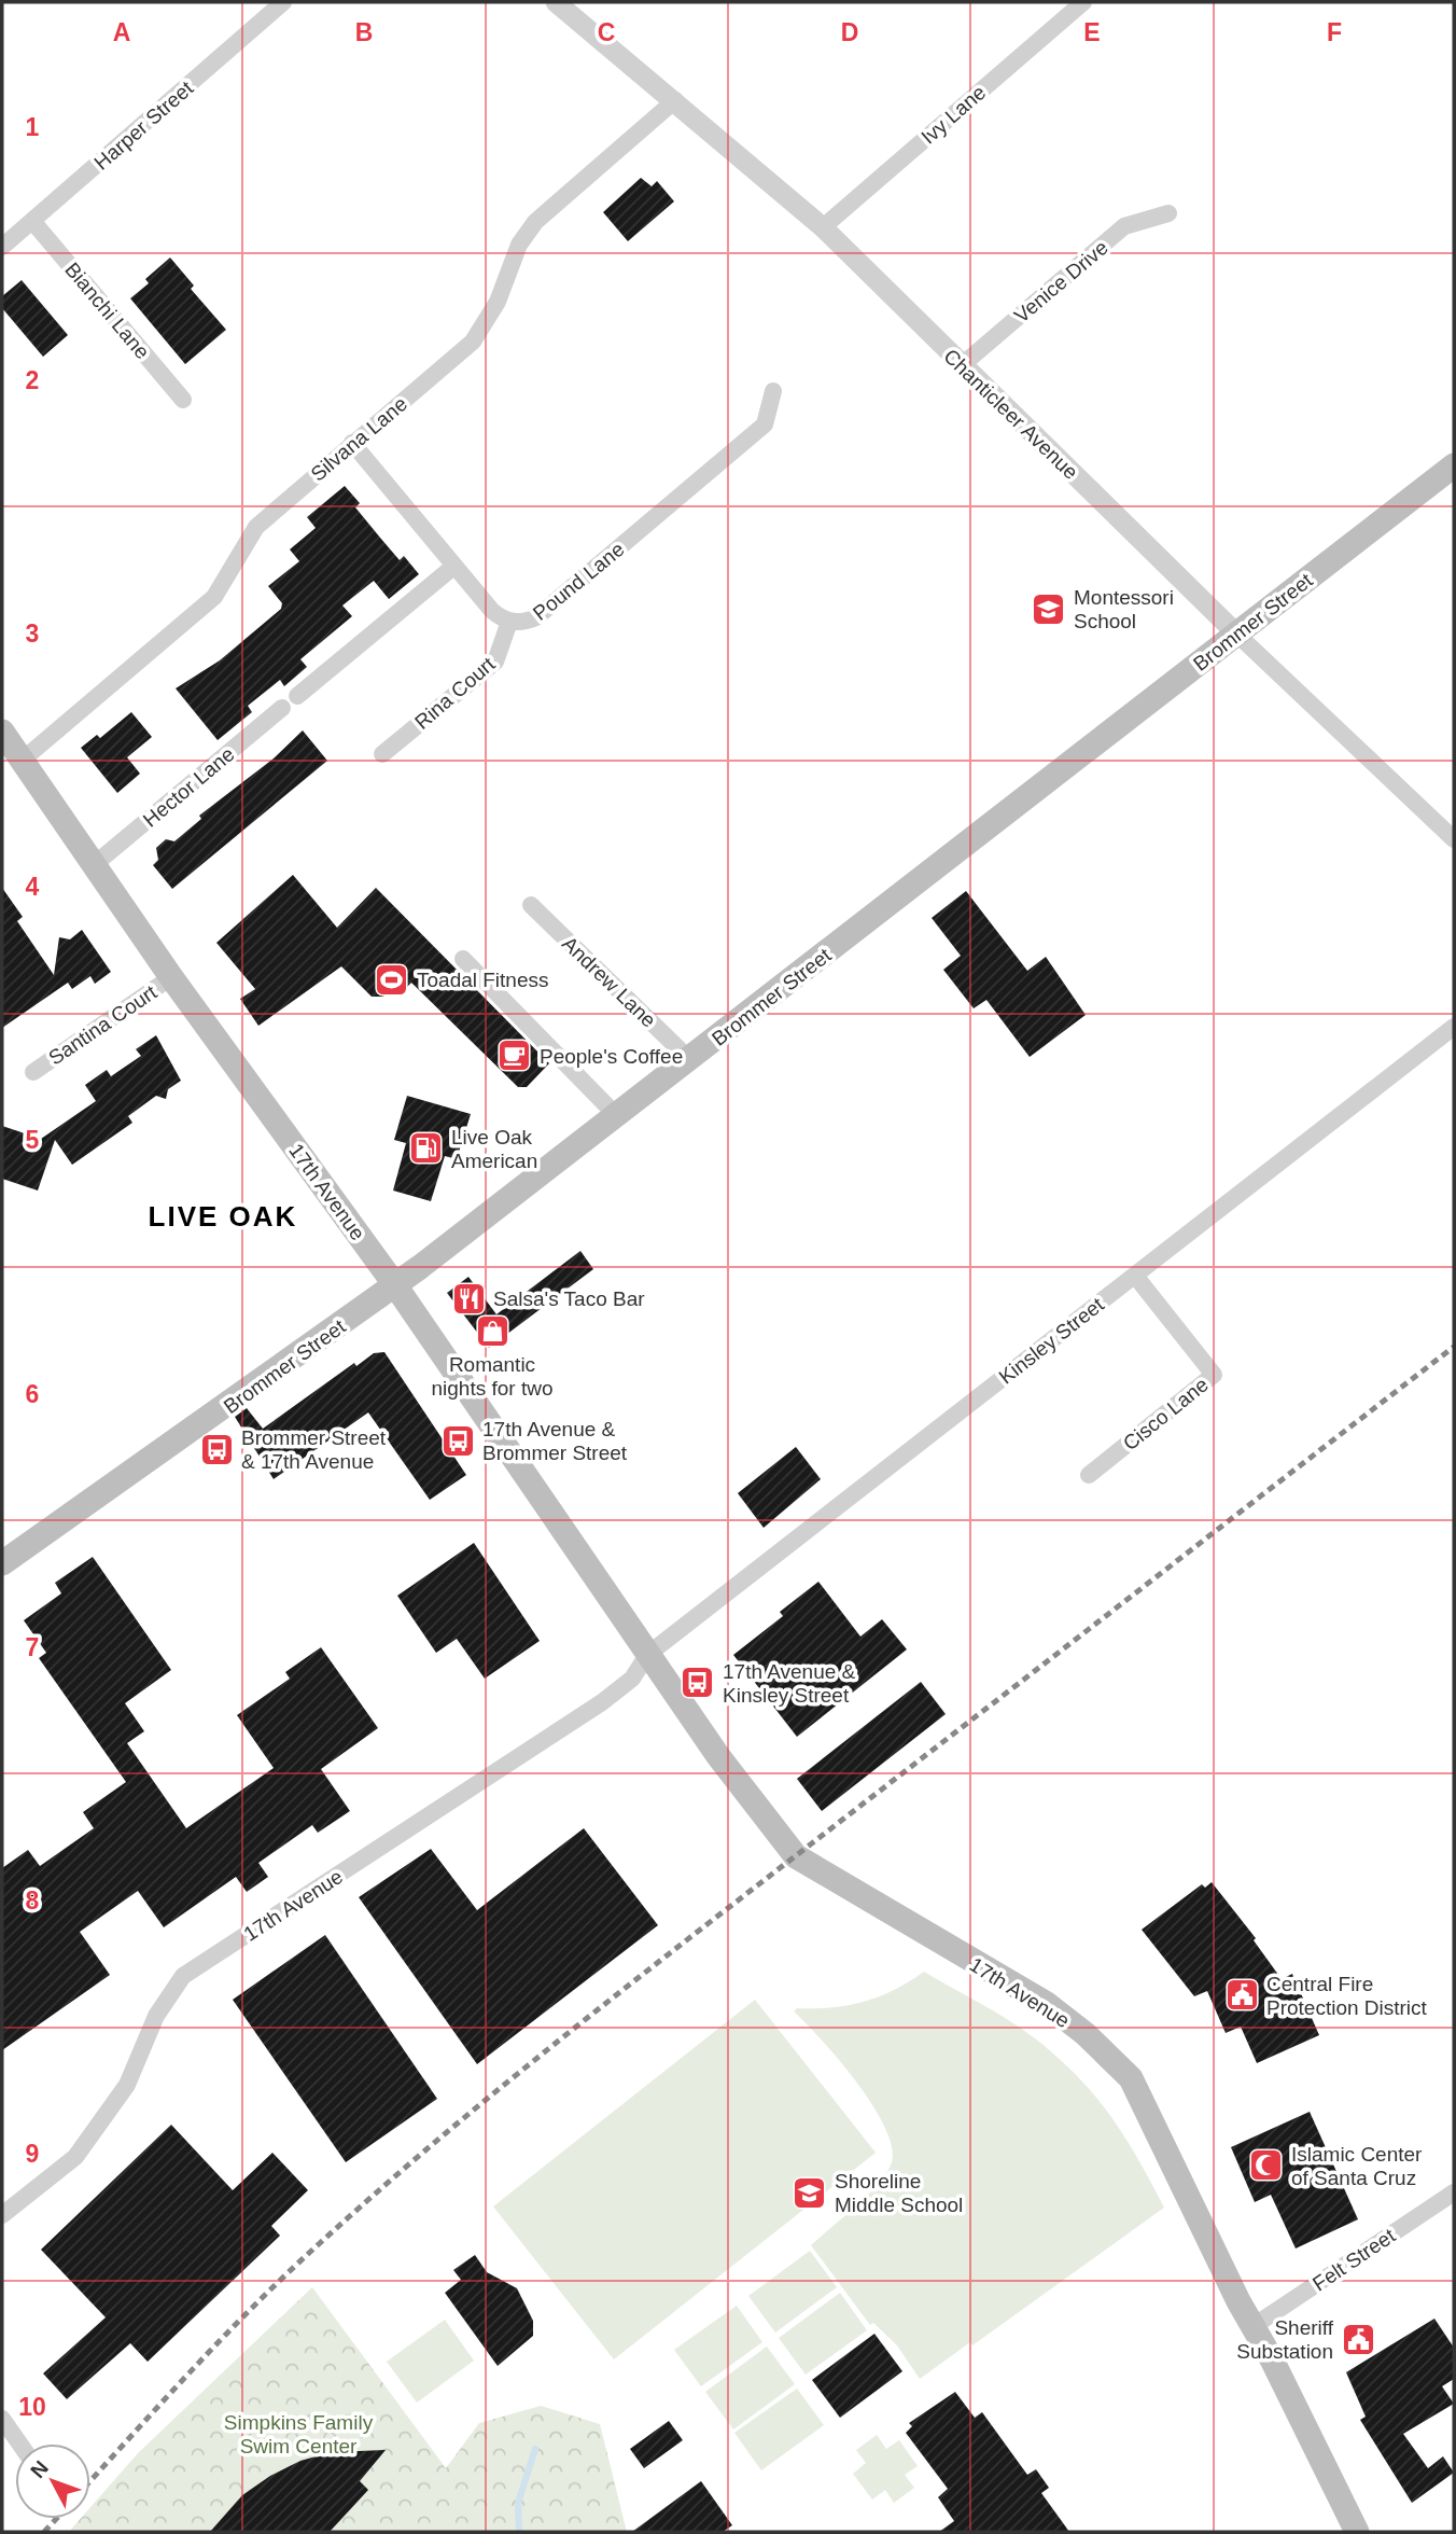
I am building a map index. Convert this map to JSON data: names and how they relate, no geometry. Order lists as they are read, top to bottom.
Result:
{
  "streets": {
    "main road": ["Brommer Street", "17th Avenue"],
    "street": [
      "Ivy Lane",
      "Harper Street",
      "Venice Drive",
      "Bianchi Lane",
      "Chanticleer Avenue",
      "Silvana Lane",
      "Pound Lane",
      "Rina Court",
      "Hector Lane",
      "Andrew Lane",
      "Santina Court",
      "Kinsley Street",
      "Cisco Lane",
      "Felt Street"
    ]
  },
  "crossings": [
    ["Ivy Lane", "Chanticleer Avenue"],
    ["Harper Street", "Bianchi Lane"],
    ["Venice Drive", "Chanticleer Avenue"],
    ["Chanticleer Avenue", "Silvana Lane"],
    ["Chanticleer Avenue", "Brommer Street"],
    ["Silvana Lane", "Pound Lane"],
    ["Silvana Lane", "17th Avenue"],
    ["Pound Lane", "Rina Court"],
    ["Brommer Street", "Andrew Lane"],
    ["Brommer Street", "17th Avenue"],
    ["Hector Lane", "17th Avenue"],
    ["Santina Court", "17th Avenue"],
    ["17th Avenue", "Kinsley Street"],
    ["17th Avenue", "Felt Street"],
    ["Kinsley Street", "Cisco Lane"]
  ],
  "districts": ["LIVE OAK"],
  "parks": ["Simpkins Family Swim Center"],
  "places": {
    "school or university": ["Montessori School", "Shoreline Middle School"],
    "sports": ["Toadal Fitness"],
    "cafe": ["People's Coffee"],
    "fuel station": ["Live Oak American"],
    "restaurant": ["Salsa's Taco Bar"],
    "shop": ["Romantic nights for two"],
    "bus stop": ["17th Avenue & Brommer Street", "Brommer Street & 17th Avenue", "17th Avenue & Kinsley Street"],
    "public building": ["Central Fire Protection District", "Sheriff Substation"],
    "mosque": ["Islamic Center of Santa Cruz"]
  },
  "north": "top left",
  "grid": {
    "columns": [
      "A",
      "B",
      "C",
      "D",
      "E",
      "F"
    ],
    "rows": [
      "1",
      "2",
      "3",
      "4",
      "5",
      "6",
      "7",
      "8",
      "9",
      "10"
    ]
  }
}
